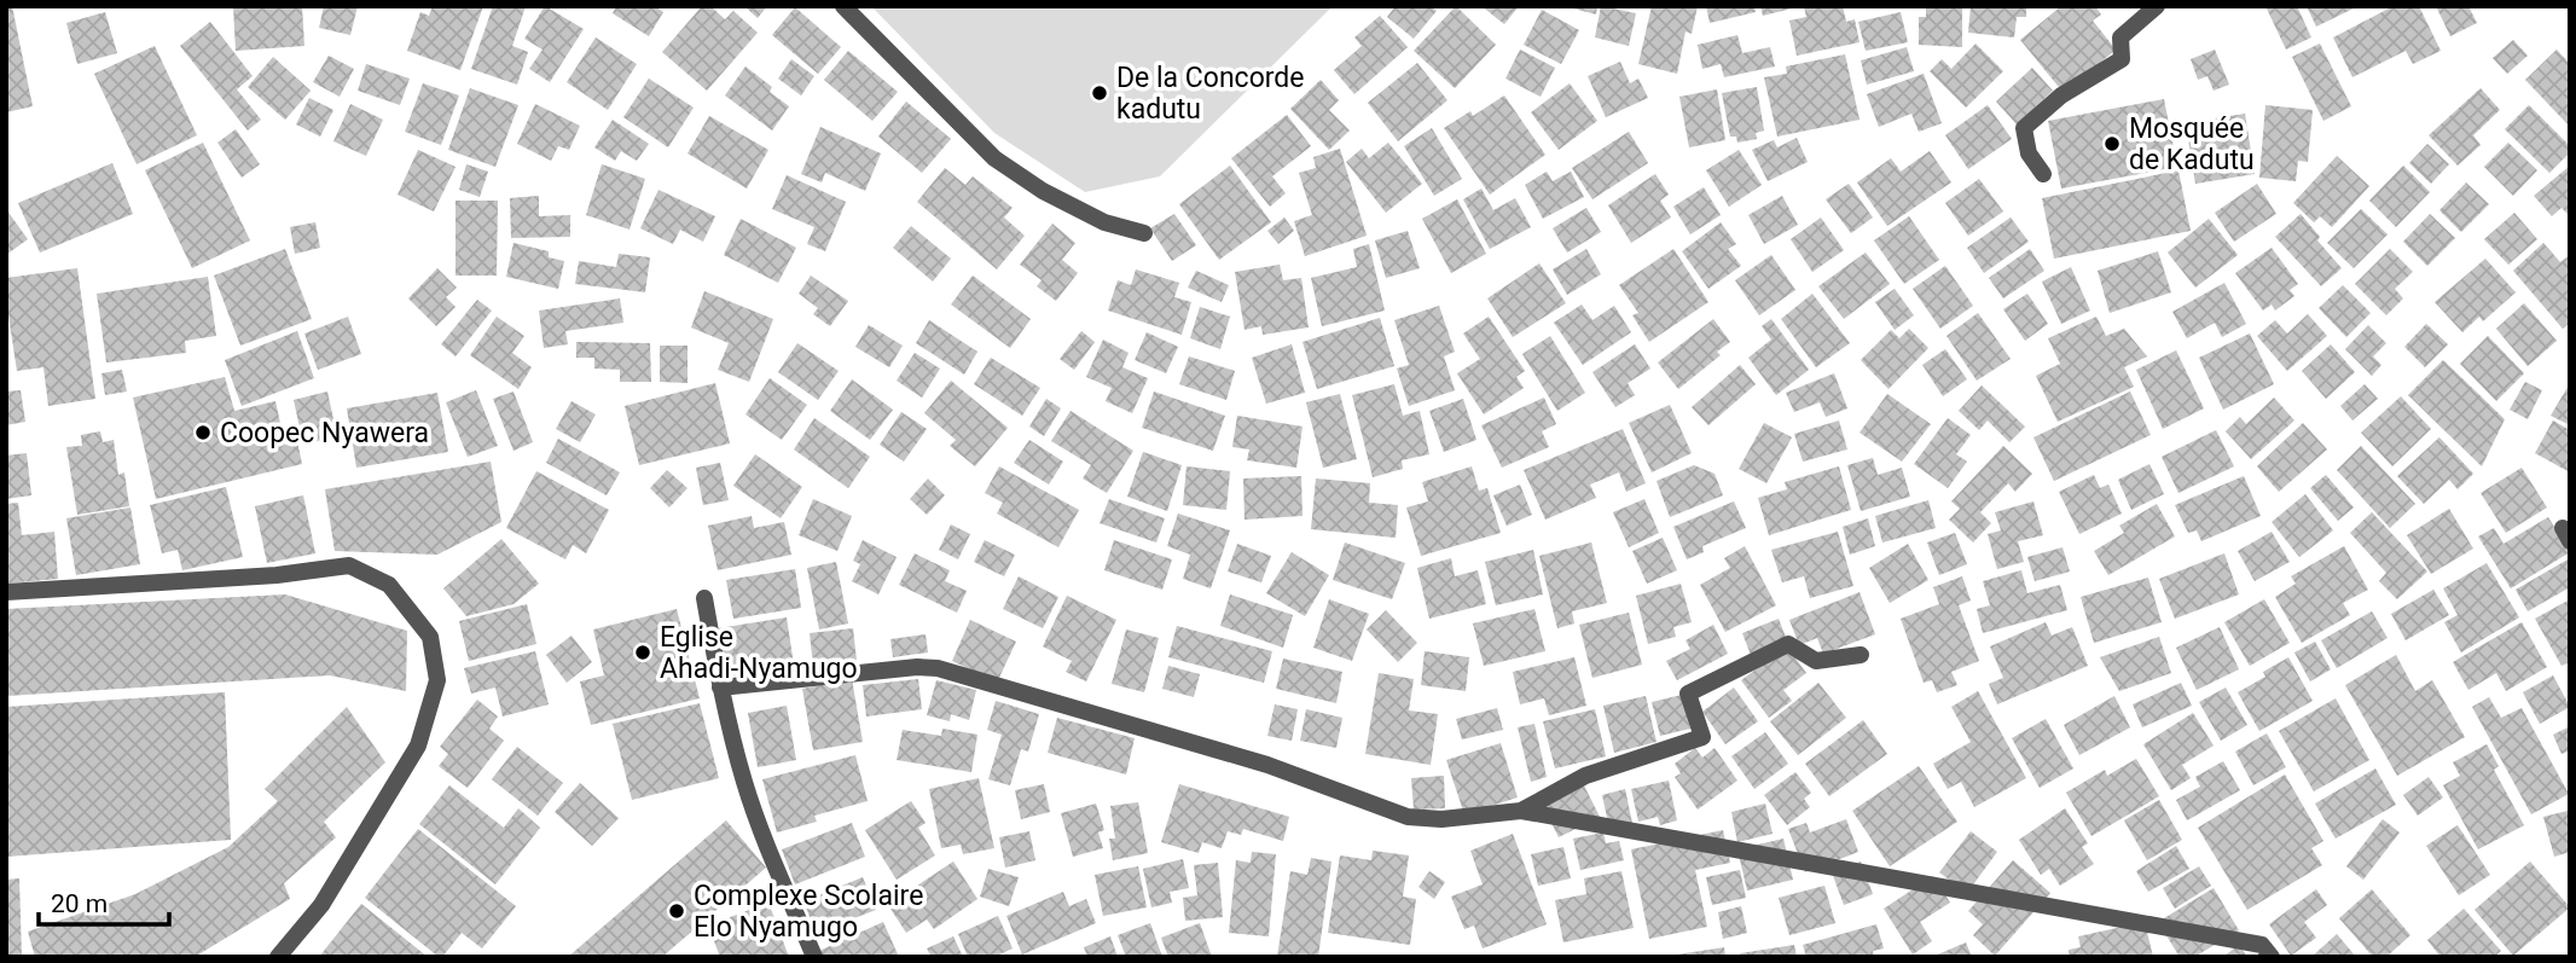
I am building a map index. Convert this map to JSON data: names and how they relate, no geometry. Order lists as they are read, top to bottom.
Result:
{
  "places": [
    "De la Concorde kadutu",
    "Mosquée de Kadutu",
    "Coopec Nyawera",
    "Eglise Ahadi-Nyamugo",
    "Complexe Scolaire Elo Nyamugo"
  ],
  "scale_bar": "20 m"
}
